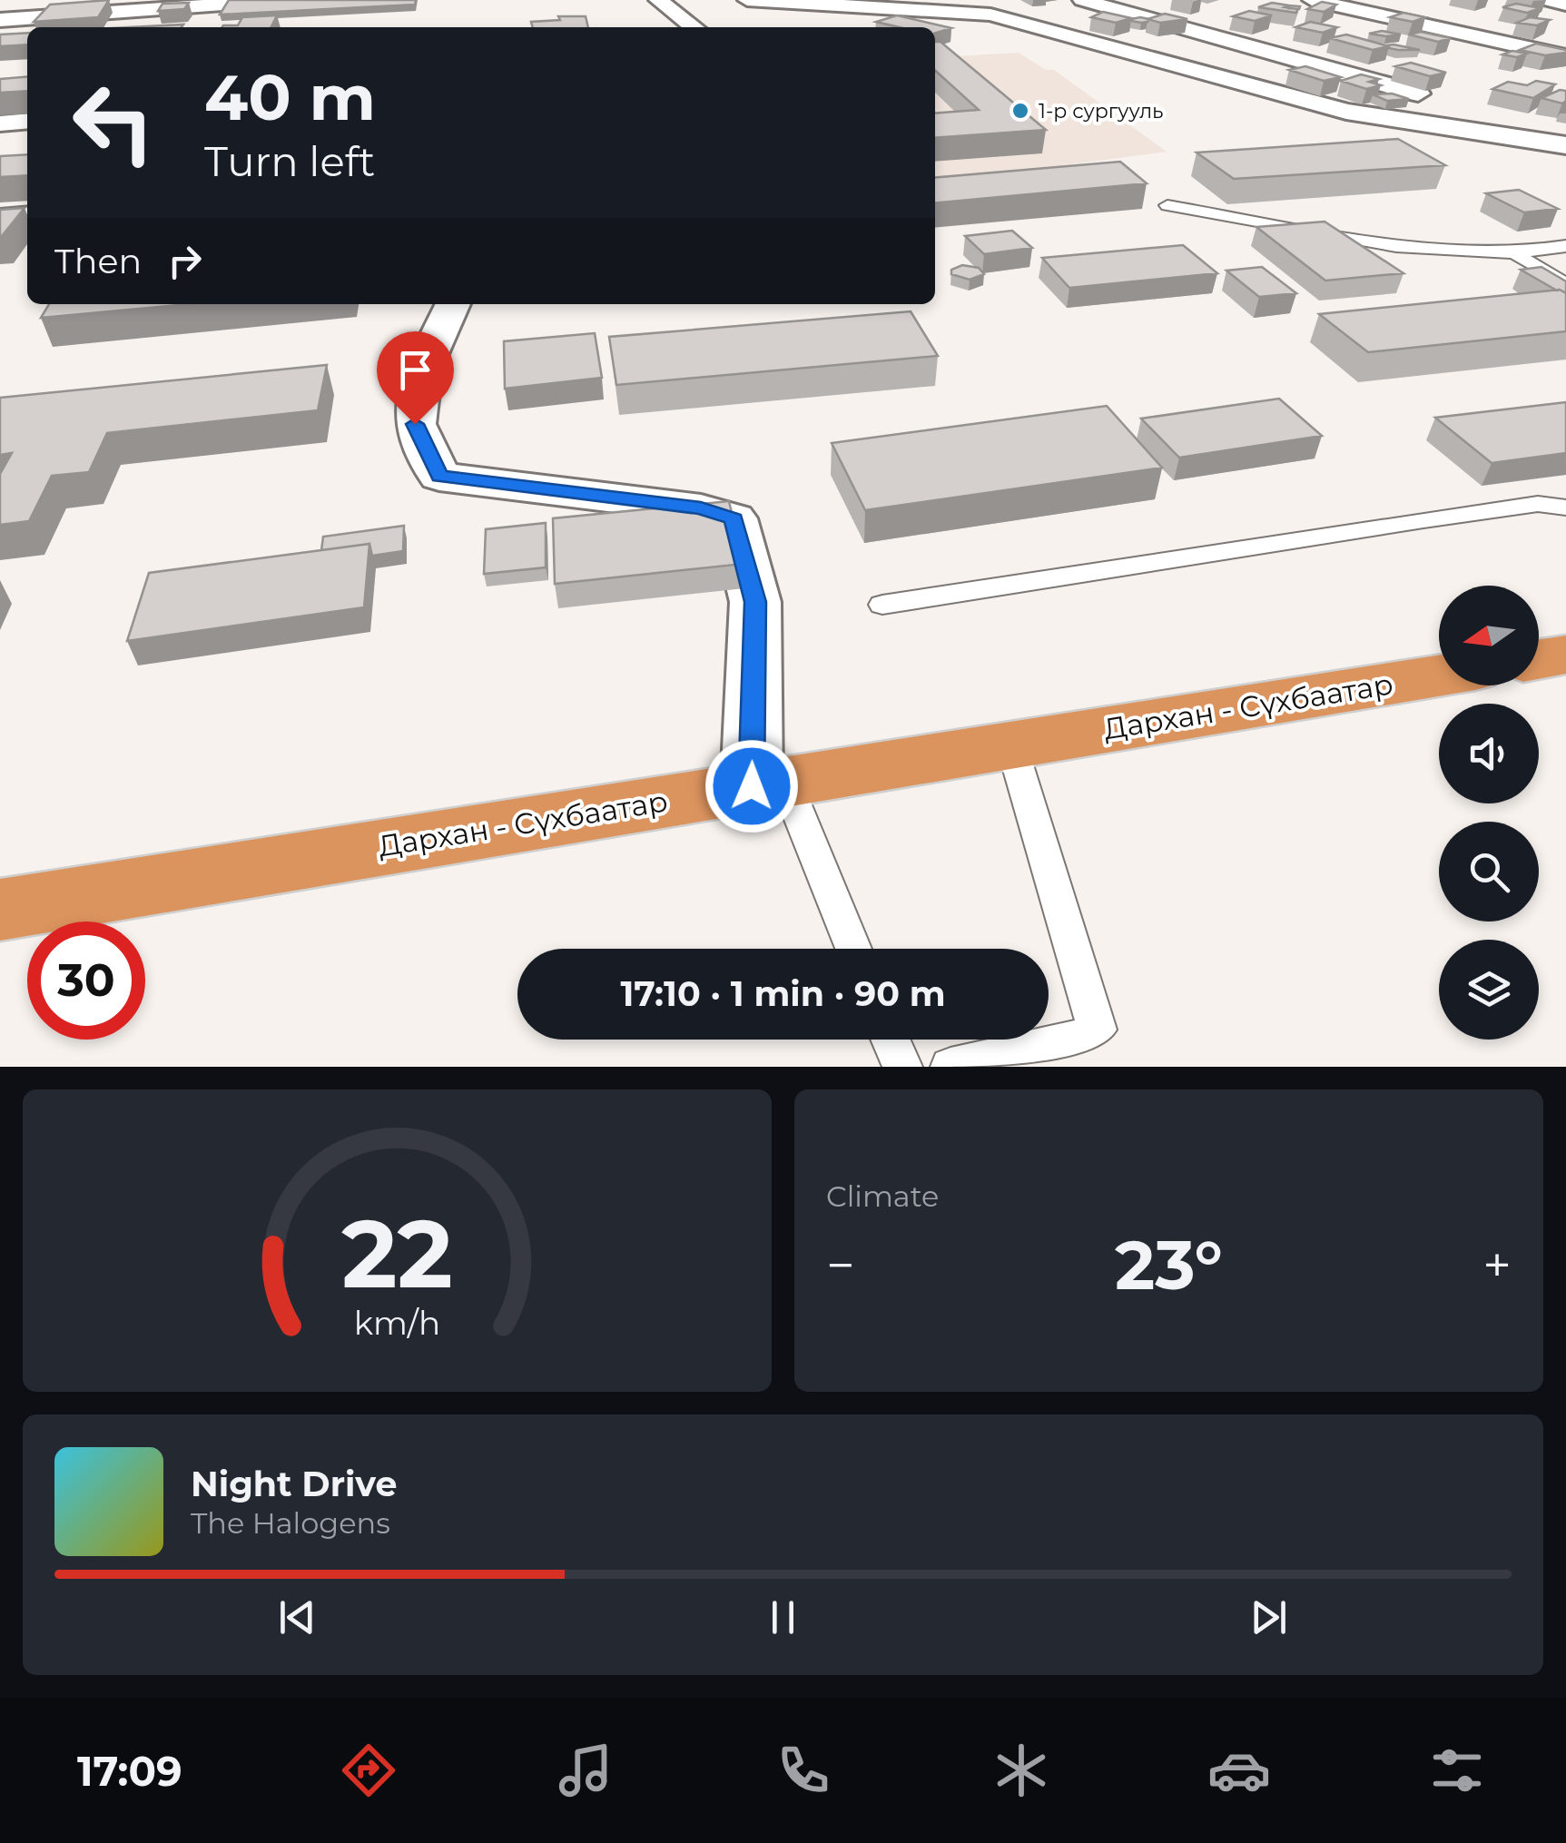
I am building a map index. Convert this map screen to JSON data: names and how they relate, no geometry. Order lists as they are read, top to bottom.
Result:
{
  "streets": {
    "highway": ["Дархан - Сүхбаатар"]
  },
  "places": ["1-р сургууль"],
  "north": "left",
  "page": {
    "turn": ["40 m", "Turn left"],
    "then": "Then",
    "limit": "30",
    "trip": "17:10 · 1 min · 90 m",
    "tile": "Climate",
    "heat": ["−", "23°", "+"],
    "song": ["Night Drive", "The Halogens"],
    "tabs": "17:09",
    "gauge": ["22", "km/h"]
  }
}
